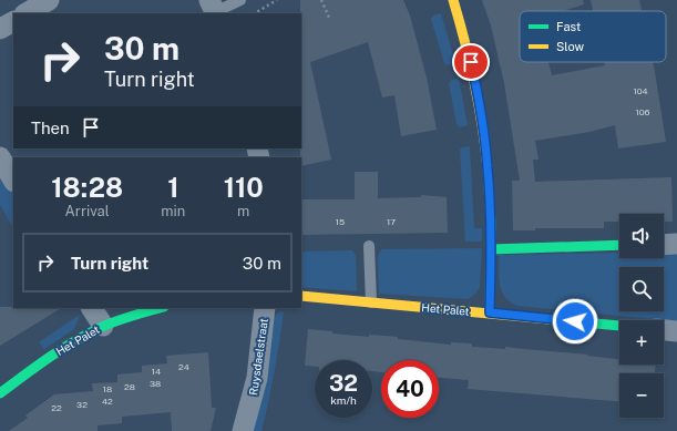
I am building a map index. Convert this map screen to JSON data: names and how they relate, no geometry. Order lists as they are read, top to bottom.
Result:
{
  "streets": {
    "street": ["Het Palet", "Ruysdaelstraat"]
  },
  "house_numbers": [
    "104",
    "106",
    "15",
    "17",
    "24",
    "14",
    "38",
    "28",
    "18",
    "42",
    "32",
    "22"
  ],
  "legend": ["Fast", "Slow"],
  "page": {
    "turn": ["30 m", "Turn right"],
    "then": "Then",
    "eta": [
      "18:28",
      "Arrival",
      "1",
      "min",
      "110",
      "m"
    ],
    "map_buttons": ["+", "−"],
    "list": [
      {
        "name": "Turn right",
        "value": "30 m"
      }
    ],
    "speed": "32 km/h",
    "limit": "40"
  }
}
